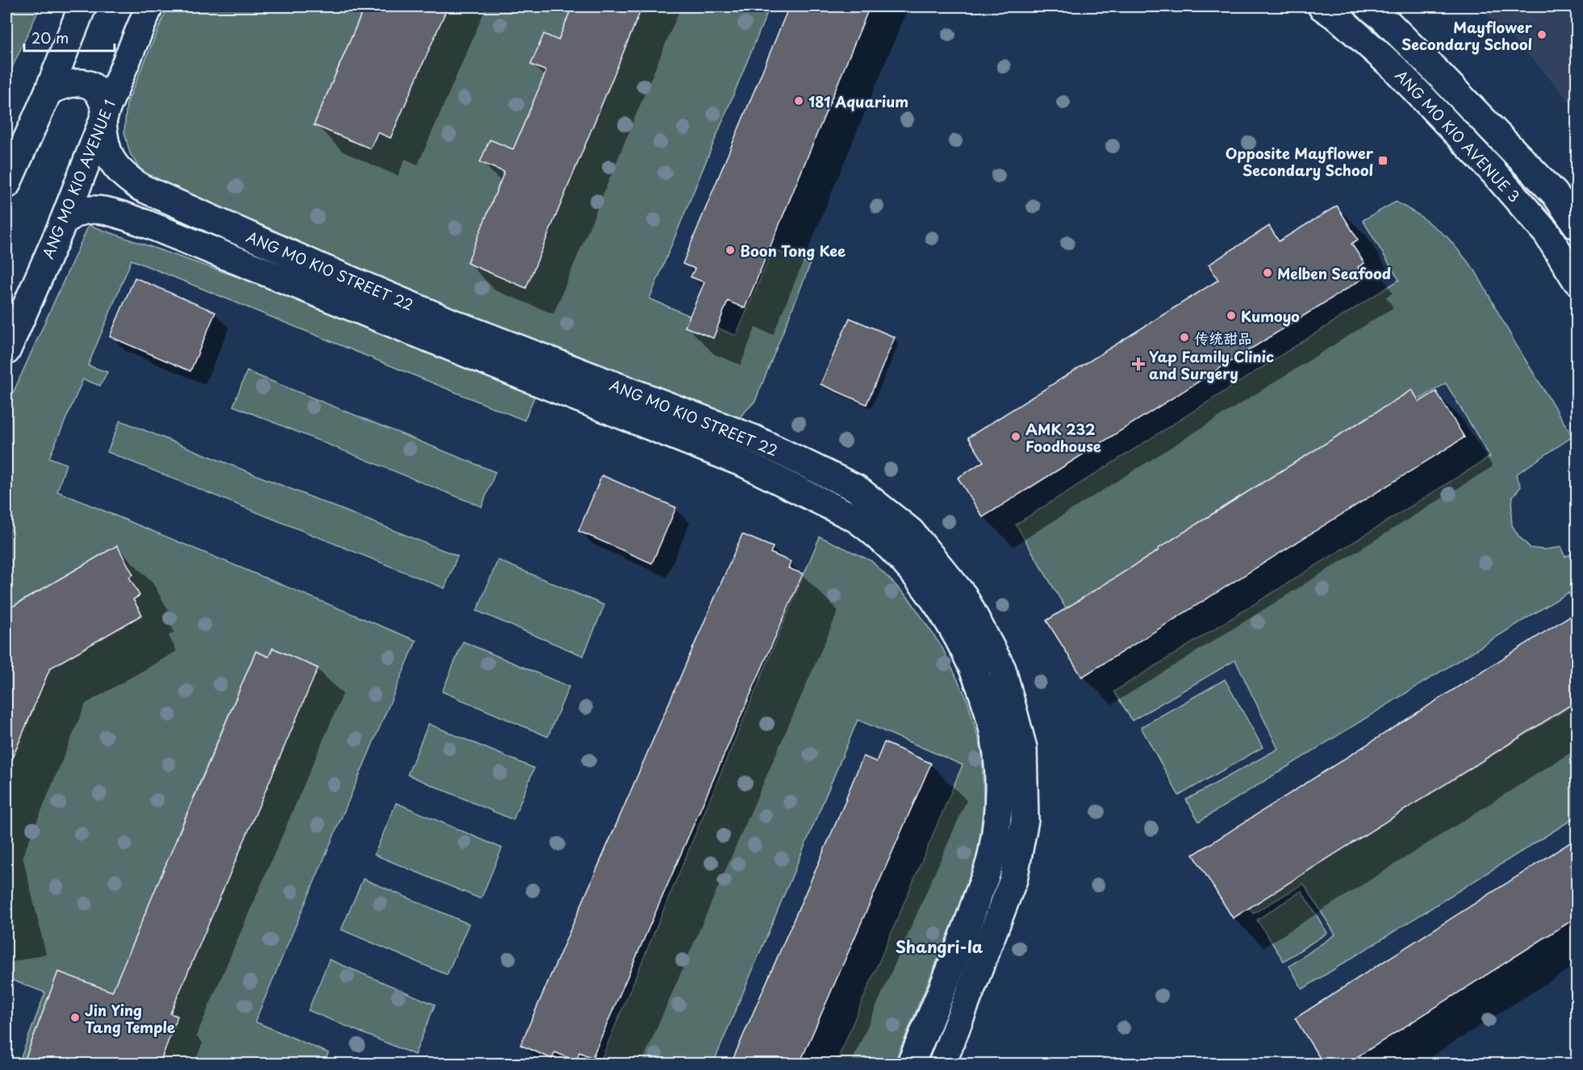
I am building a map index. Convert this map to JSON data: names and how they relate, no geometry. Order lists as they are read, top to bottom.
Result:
{
  "streets": {
    "street": ["ANG MO KIO AVENUE 3", "ANG MO KIO AVENUE 1", "ANG MO KIO STREET 22"]
  },
  "crossings": [
    ["ANG MO KIO AVENUE 1", "ANG MO KIO STREET 22"]
  ],
  "districts": ["Shangri-la"],
  "places": {
    "other": [
      "Mayflower Secondary School",
      "181 Aquarium",
      "Boon Tong Kee",
      "Melben Seafood",
      "Kumoyo",
      "传统甜品",
      "AMK 232 Foodhouse",
      "Jin Ying Tang Temple"
    ],
    "transit": ["Opposite Mayflower Secondary School"],
    "health": ["Yap Family Clinic and Surgery"]
  },
  "scale_bar": "20 m"
}
